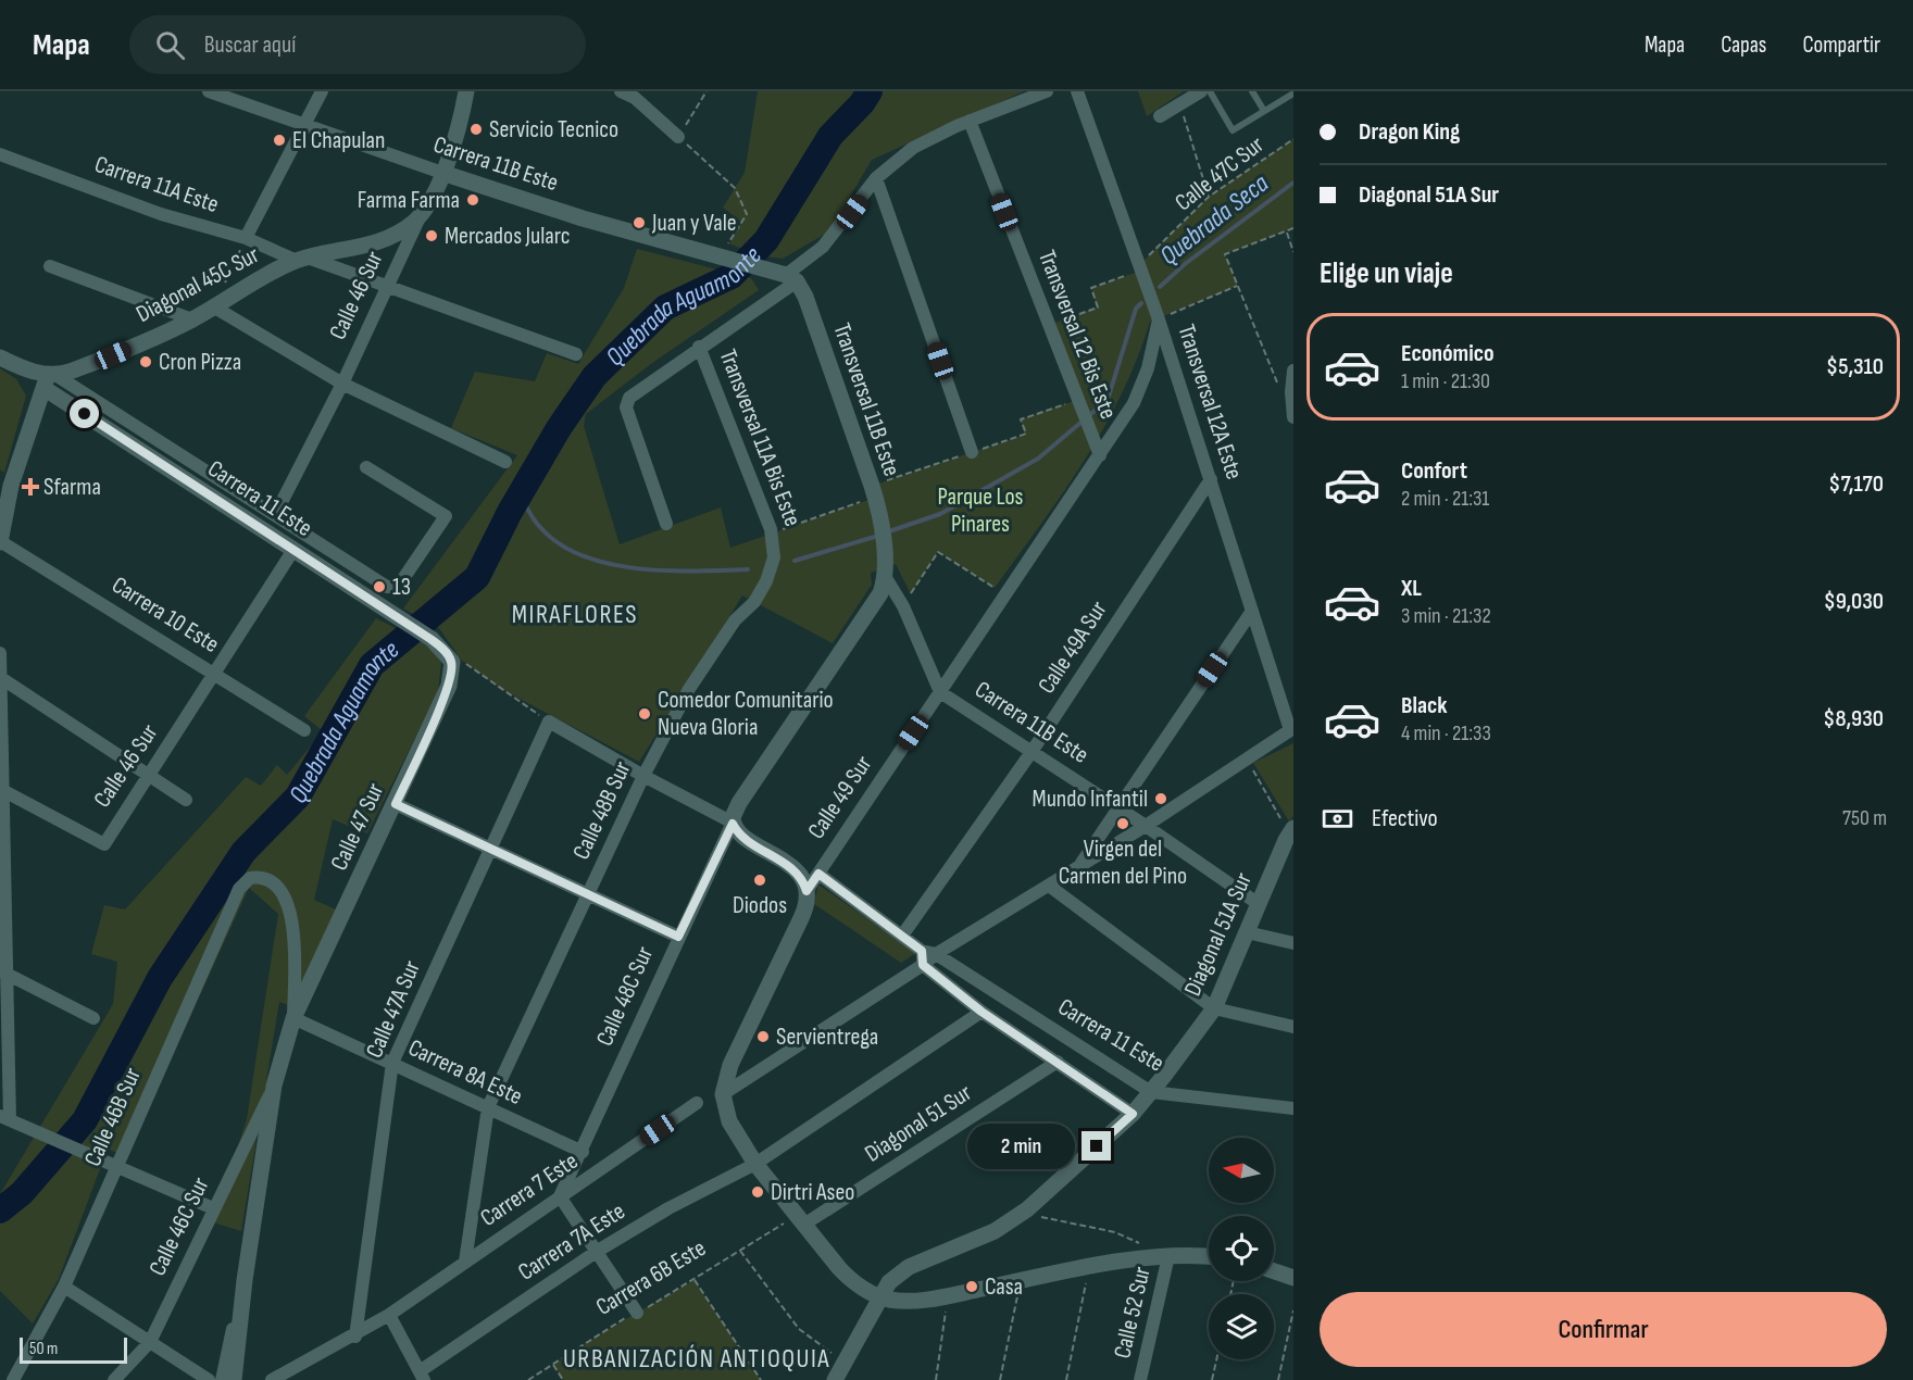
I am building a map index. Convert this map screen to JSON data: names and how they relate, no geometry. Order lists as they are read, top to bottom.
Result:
{
  "streets": {
    "street": [
      "Carrera 11B Este",
      "Carrera 11A Este",
      "Diagonal 45C Sur",
      "Calle 46 Sur",
      "Transversal 12 Bis Este",
      "Transversal 11B Este",
      "Transversal 12A Este",
      "Transversal 11A Bis Este",
      "Carrera 11 Este",
      "Carrera 10 Este",
      "Calle 49A Sur",
      "Calle 49 Sur",
      "Calle 48B Sur",
      "Calle 47 Sur",
      "Diagonal 51A Sur",
      "Calle 48C Sur",
      "Calle 47A Sur",
      "Carrera 8A Este",
      "Calle 46B Sur",
      "Diagonal 51 Sur",
      "Carrera 7 Este",
      "Calle 46C Sur",
      "Carrera 7A Este",
      "Calle 52 Sur"
    ],
    "path": ["Calle 47C Sur", "Carrera 6B Este"]
  },
  "crossings": [
    ["Carrera 11B Este", "Calle 46 Sur"],
    ["Carrera 11B Este", "Transversal 11B Este"],
    ["Carrera 11B Este", "Calle 49A Sur"],
    ["Carrera 11B Este", "Calle 49 Sur"],
    ["Carrera 11B Este", "Diagonal 51A Sur"],
    ["Calle 47C Sur", "Transversal 12 Bis Este"],
    ["Calle 47C Sur", "Transversal 12A Este"],
    ["Carrera 11A Este", "Diagonal 45C Sur"],
    ["Carrera 11A Este", "Calle 46 Sur"],
    ["Diagonal 45C Sur", "Carrera 11 Este"],
    ["Calle 46 Sur", "Carrera 11 Este"],
    ["Calle 46 Sur", "Carrera 10 Este"],
    ["Transversal 12 Bis Este", "Calle 49 Sur"],
    ["Transversal 11B Este", "Calle 49 Sur"],
    ["Transversal 11B Este", "Calle 48C Sur"],
    ["Transversal 12A Este", "Calle 49A Sur"],
    ["Transversal 12A Este", "Calle 49 Sur"],
    ["Transversal 11A Bis Este", "Calle 48B Sur"],
    ["Carrera 11 Este", "Calle 49A Sur"],
    ["Carrera 11 Este", "Calle 49 Sur"],
    ["Carrera 11 Este", "Calle 47 Sur"],
    ["Carrera 11 Este", "Diagonal 51A Sur"],
    ["Calle 48B Sur", "Carrera 8A Este"],
    ["Calle 48B Sur", "Carrera 7 Este"],
    ["Calle 47 Sur", "Carrera 8A Este"],
    ["Calle 47 Sur", "Calle 46B Sur"],
    ["Calle 47 Sur", "Calle 46C Sur"],
    ["Calle 48C Sur", "Carrera 8A Este"],
    ["Calle 48C Sur", "Carrera 7 Este"],
    ["Calle 47A Sur", "Carrera 8A Este"],
    ["Calle 47A Sur", "Carrera 7 Este"],
    ["Diagonal 51 Sur", "Carrera 6B Este"]
  ],
  "districts": ["MIRAFLORES", "URBANIZACIÓN ANTIOQUIA"],
  "water": ["Quebrada Seca", "Quebrada Aguamonte"],
  "parks": ["Parque Los Pinares"],
  "places": {
    "other": [
      "Servicio Tecnico",
      "El Chapulan",
      "Farma Farma",
      "Juan y Vale",
      "Mercados Jularc",
      "Cron Pizza",
      "13",
      "Comedor Comunitario Nueva Gloria",
      "Mundo Infantil",
      "Virgen del Carmen del Pino",
      "Diodos",
      "Servientrega",
      "Dirtri Aseo",
      "Casa"
    ],
    "health": ["Sfarma"]
  },
  "scale_bar": "50 m",
  "north": "left",
  "page": {
    "header": "Mapa",
    "search": "Buscar aquí",
    "nav": ["Mapa", "Capas", "Compartir"],
    "banner": ["Dragon King", "Diagonal 51A Sur"],
    "heading": "Elige un viaje",
    "list": [
      {
        "name": "Económico",
        "note": "1 min · 21:30",
        "value": "$5,310"
      },
      {
        "name": "Confort",
        "note": "2 min · 21:31",
        "value": "$7,170"
      },
      {
        "name": "XL",
        "note": "3 min · 21:32",
        "value": "$9,030"
      },
      {
        "name": "Black",
        "note": "4 min · 21:33",
        "value": "$8,930"
      }
    ],
    "pay": ["Efectivo", "750 m"],
    "bubble": "2 min",
    "buttons": "Confirmar",
    "scale": "50 m"
  }
}
